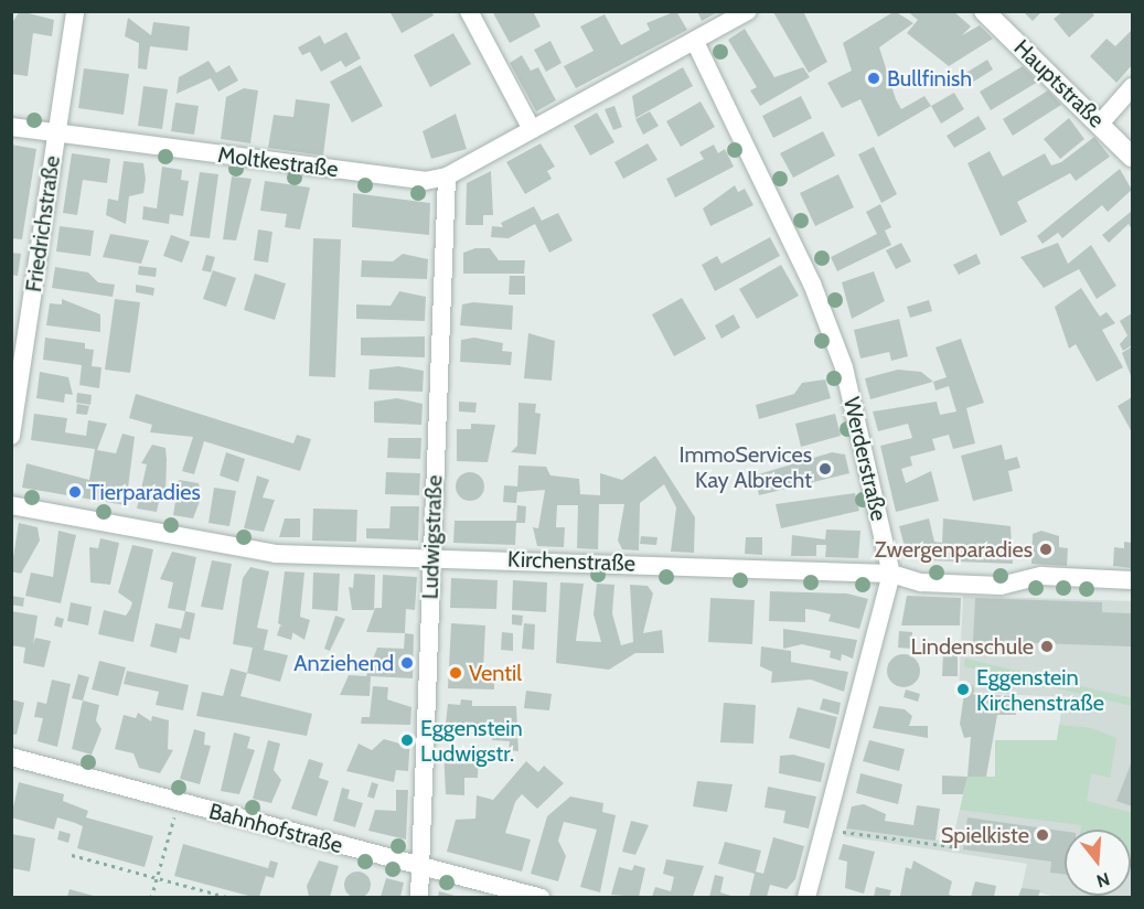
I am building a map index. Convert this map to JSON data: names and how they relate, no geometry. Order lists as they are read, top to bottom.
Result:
{
  "streets": {
    "street": [
      "Hauptstraße",
      "Moltkestraße",
      "Friedrichstraße",
      "Werderstraße",
      "Ludwigstraße",
      "Kirchenstraße",
      "Bahnhofstraße"
    ]
  },
  "crossings": [
    ["Moltkestraße", "Friedrichstraße"],
    ["Moltkestraße", "Werderstraße"],
    ["Moltkestraße", "Ludwigstraße"],
    ["Werderstraße", "Kirchenstraße"],
    ["Ludwigstraße", "Kirchenstraße"],
    ["Ludwigstraße", "Bahnhofstraße"]
  ],
  "places": [
    "Bullfinish",
    "ImmoServices Kay Albrecht",
    "Tierparadies",
    "Zwergenparadies",
    "Lindenschule",
    "Anziehend",
    "Ventil",
    "Eggenstein Kirchenstraße",
    "Eggenstein Ludwigstr.",
    "Spielkiste"
  ],
  "north": "bottom"
}
